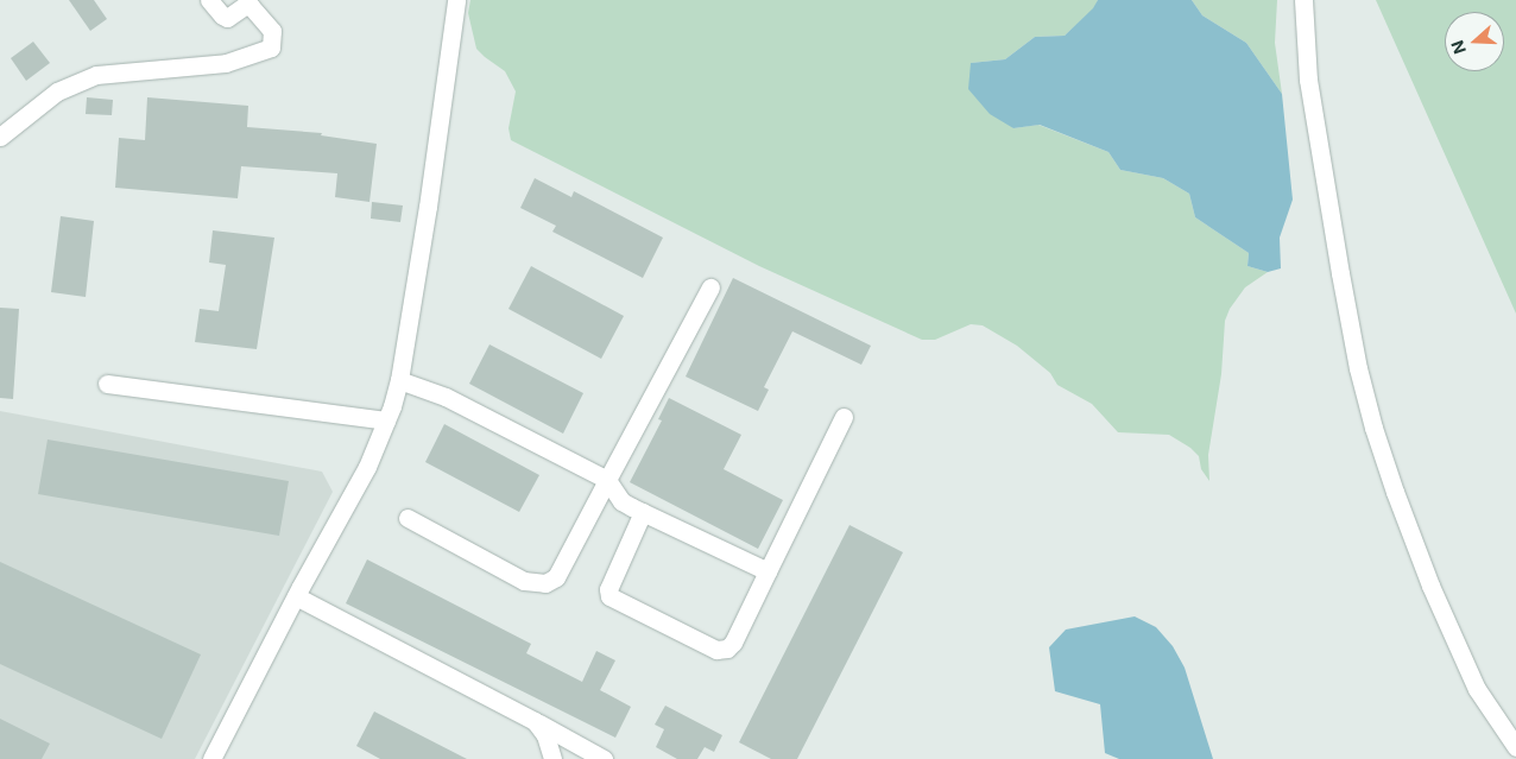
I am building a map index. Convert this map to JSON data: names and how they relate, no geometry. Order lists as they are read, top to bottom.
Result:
{
  "north": "left"
}
